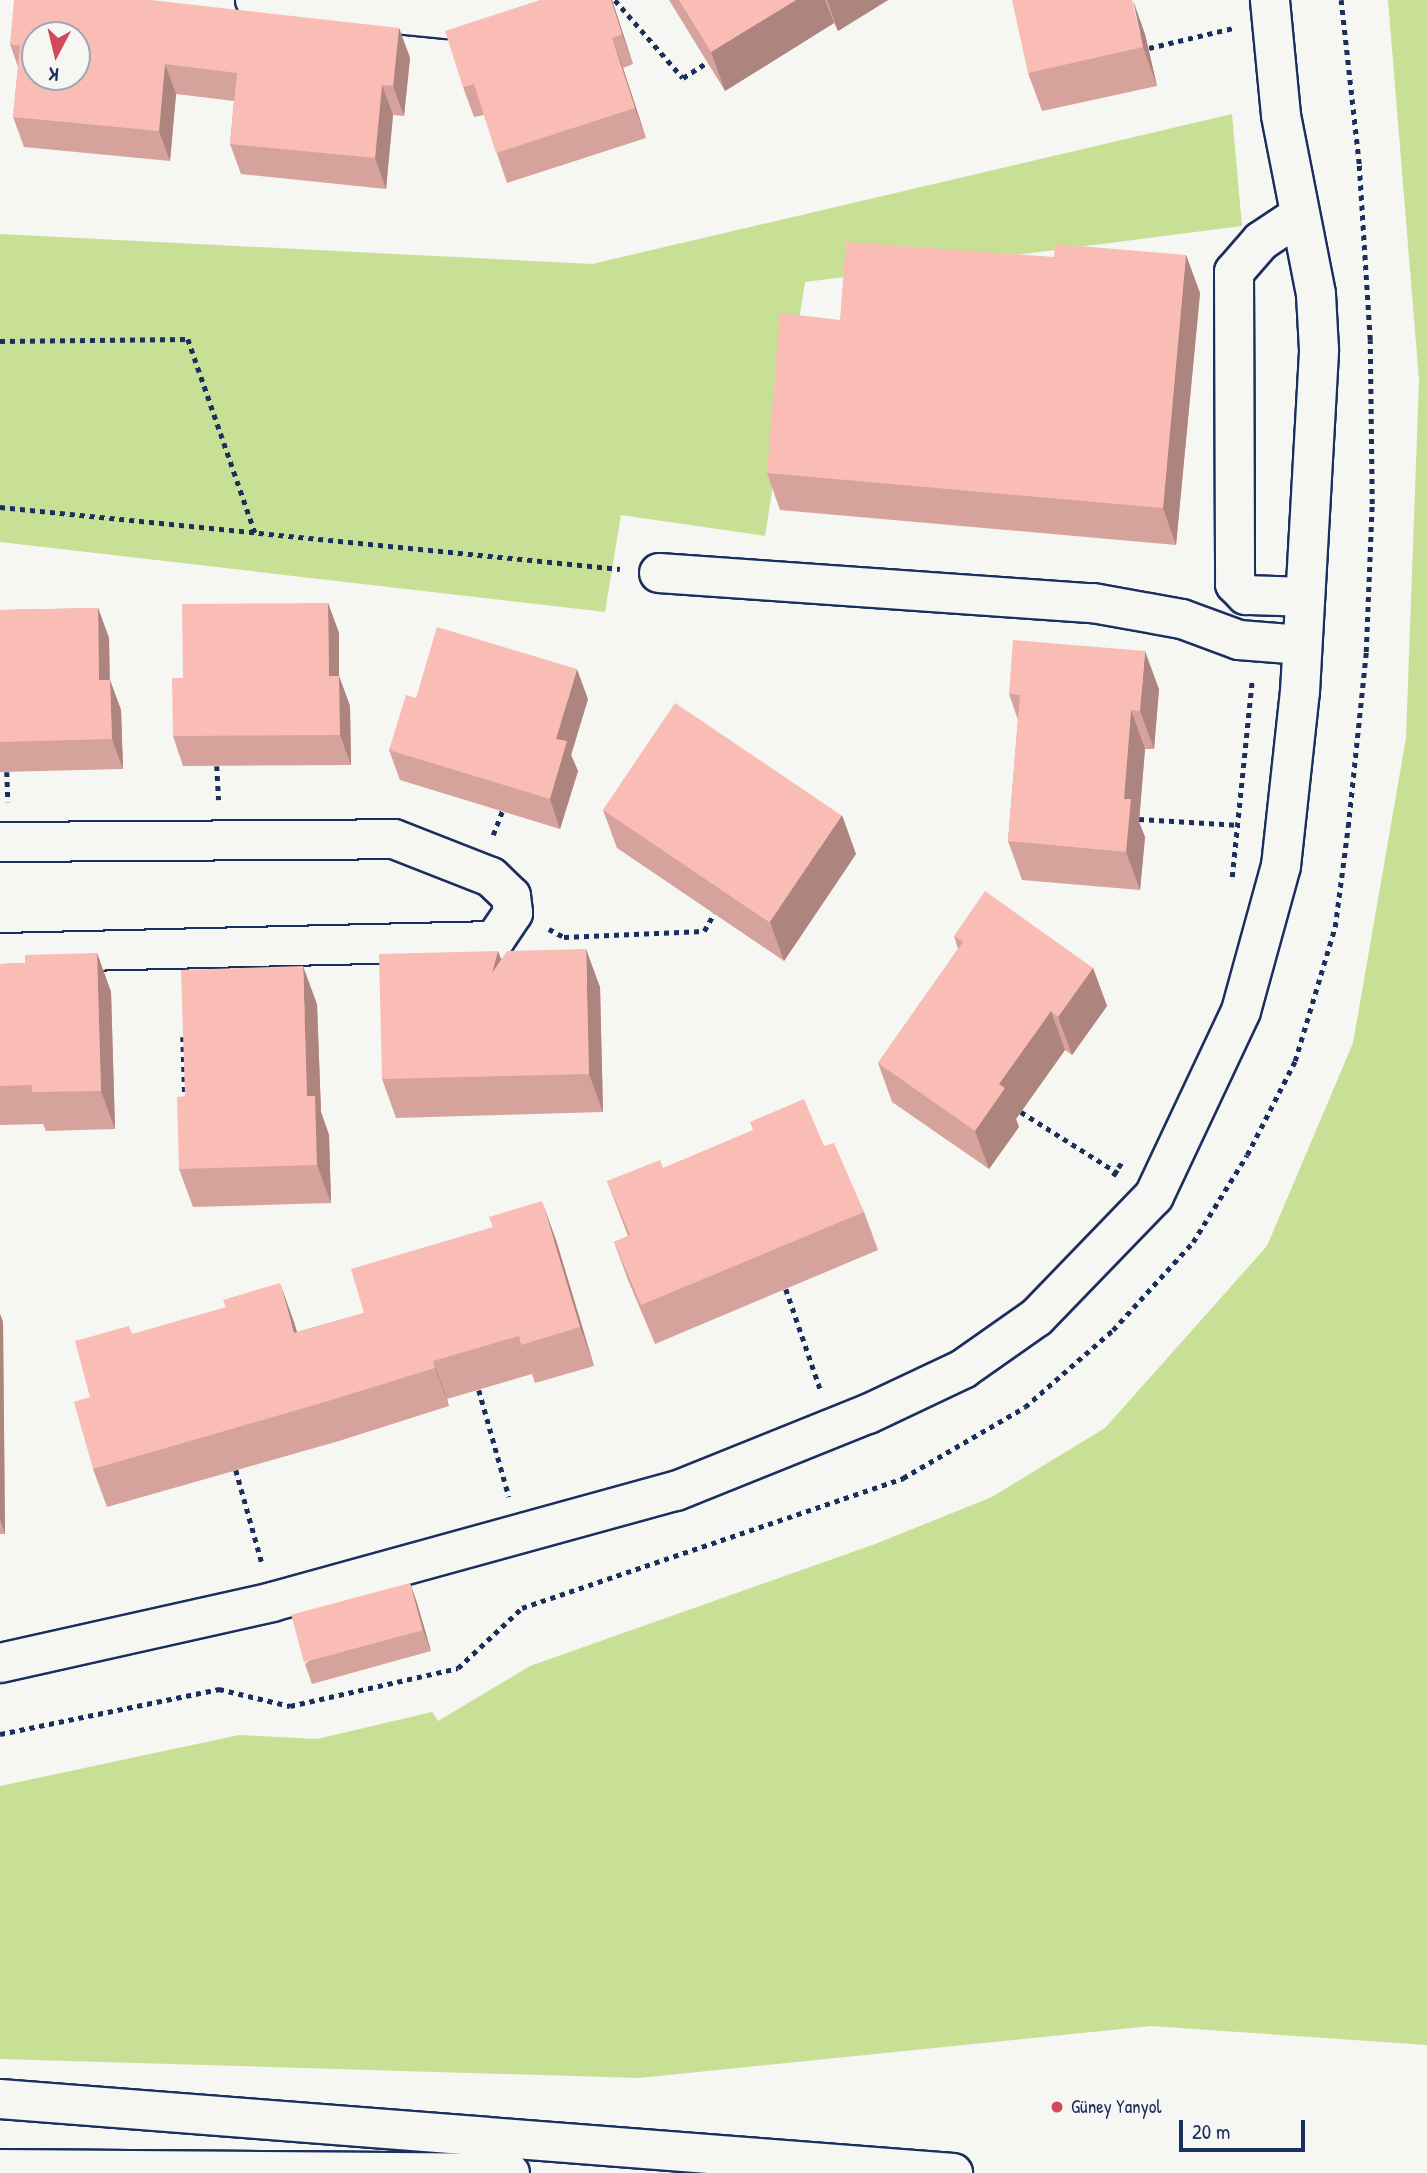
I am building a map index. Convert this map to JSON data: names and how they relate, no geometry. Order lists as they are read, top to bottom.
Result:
{
  "places": ["Güney Yanyol"],
  "scale_bar": "20 m",
  "north": "bottom"
}
